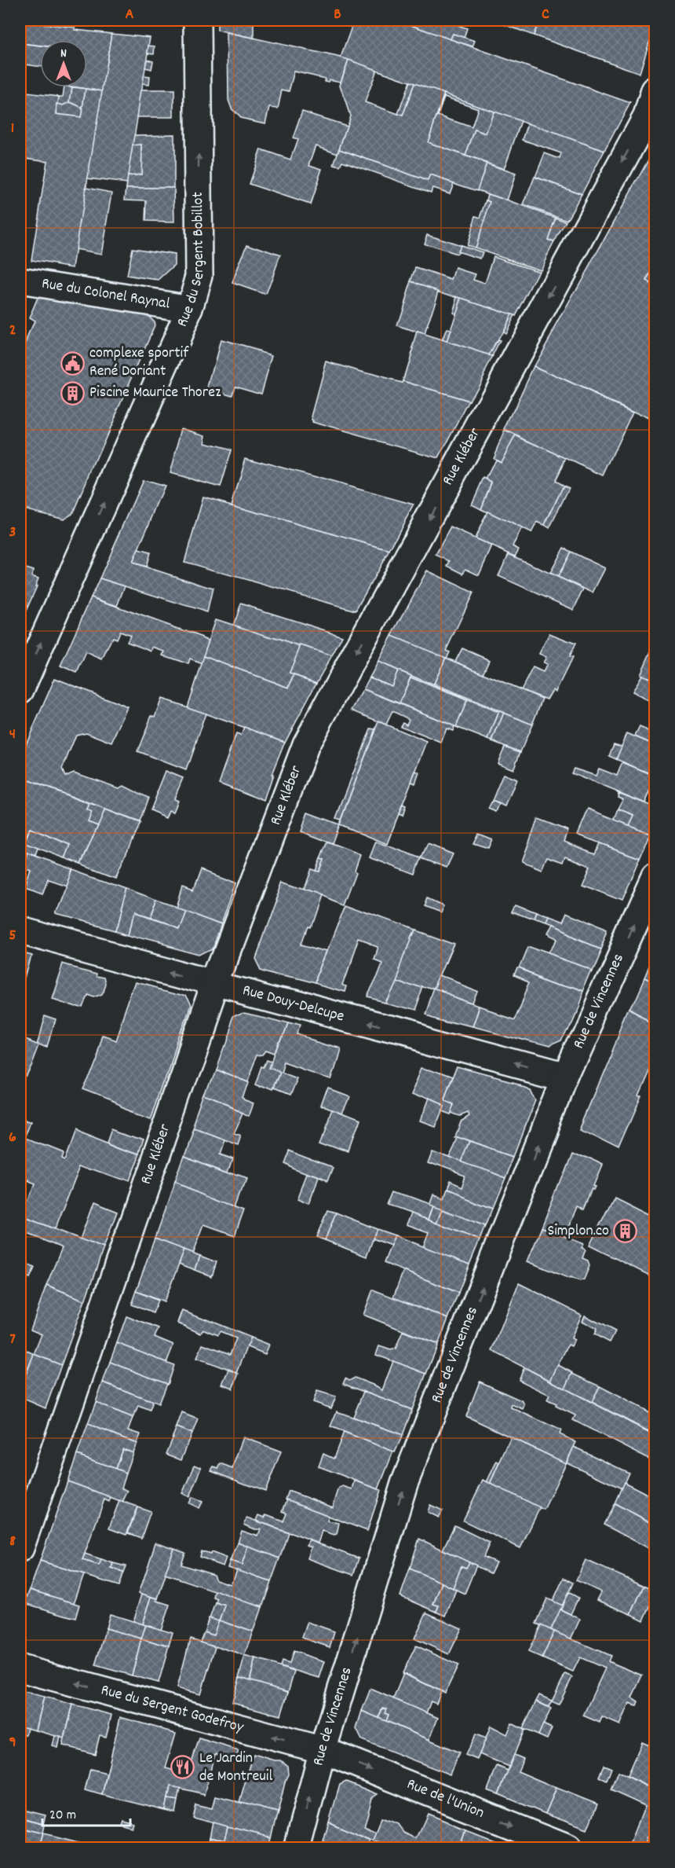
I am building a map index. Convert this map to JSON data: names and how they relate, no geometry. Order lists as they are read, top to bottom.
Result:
{
  "streets": {
    "street": [
      "Rue du Sergent Bobillot",
      "Rue du Colonel Raynal",
      "Rue Kléber",
      "Rue de Vincennes",
      "Rue Douy-Delcupe",
      "Rue du Sergent Godefroy",
      "Rue de l'Union"
    ]
  },
  "crossings": [
    ["Rue du Sergent Bobillot", "Rue du Colonel Raynal"],
    ["Rue Kléber", "Rue Douy-Delcupe"],
    ["Rue de Vincennes", "Rue Douy-Delcupe"],
    ["Rue de Vincennes", "Rue du Sergent Godefroy"],
    ["Rue de Vincennes", "Rue de l'Union"],
    ["Rue du Sergent Godefroy", "Rue de l'Union"]
  ],
  "one_way": [
    "Rue du Sergent Bobillot",
    "Rue Kléber",
    "Rue de Vincennes",
    "Rue Douy-Delcupe",
    "Rue du Sergent Godefroy",
    "Rue de l'Union"
  ],
  "places": {
    "public building": ["complexe sportif René Doriant"],
    "building": ["Piscine Maurice Thorez", "Simplon.co"],
    "restaurant": ["Le Jardin de Montreuil"]
  },
  "scale_bar": "20 m",
  "north": "top",
  "grid": {
    "columns": ["A", "B", "C"],
    "rows": [
      "1",
      "2",
      "3",
      "4",
      "5",
      "6",
      "7",
      "8",
      "9"
    ]
  }
}
